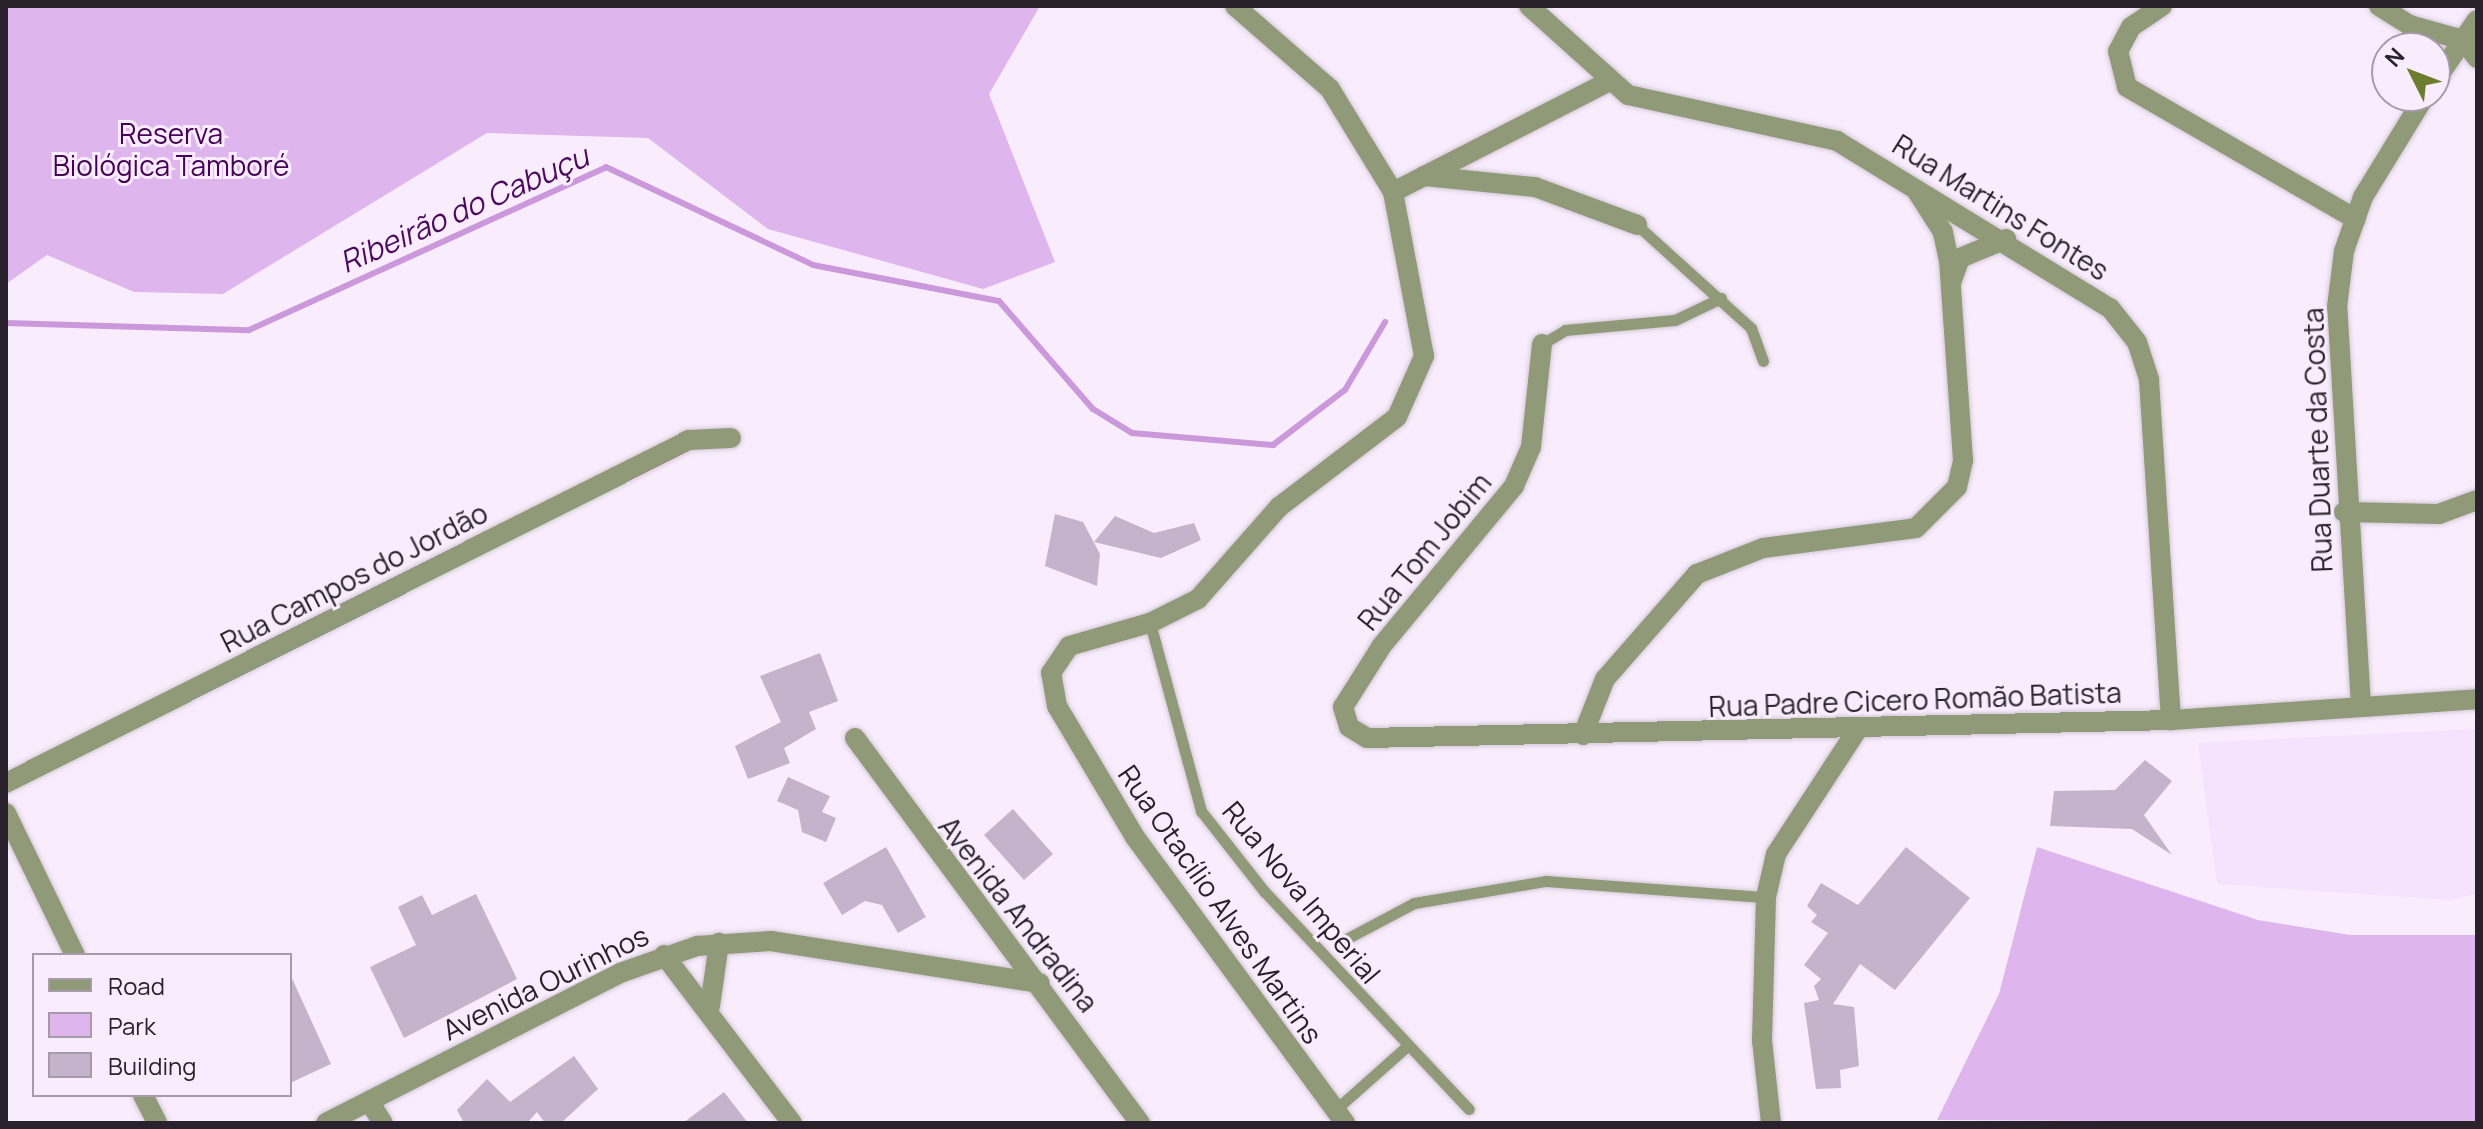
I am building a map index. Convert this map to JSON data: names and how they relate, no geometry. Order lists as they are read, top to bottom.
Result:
{
  "streets": {
    "street": [
      "Rua Martins Fontes",
      "Rua Duarte da Costa",
      "Rua Tom Jobim",
      "Rua Campos do Jordão",
      "Rua Padre Cicero Romão Batista",
      "Rua Otacílio Alves Martins",
      "Avenida Andradina",
      "Avenida Ourinhos"
    ],
    "lane": ["Rua Nova Imperial"]
  },
  "crossings": [
    ["Rua Martins Fontes", "Rua Padre Cicero Romão Batista"],
    ["Rua Duarte da Costa", "Rua Padre Cicero Romão Batista"],
    ["Rua Tom Jobim", "Rua Padre Cicero Romão Batista"],
    ["Rua Nova Imperial", "Rua Otacílio Alves Martins"],
    ["Avenida Andradina", "Avenida Ourinhos"]
  ],
  "water": ["Ribeirão do Cabuçu"],
  "parks": ["Reserva Biológica Tamboré"],
  "legend": ["Road", "Park", "Building"],
  "north": "top left"
}
